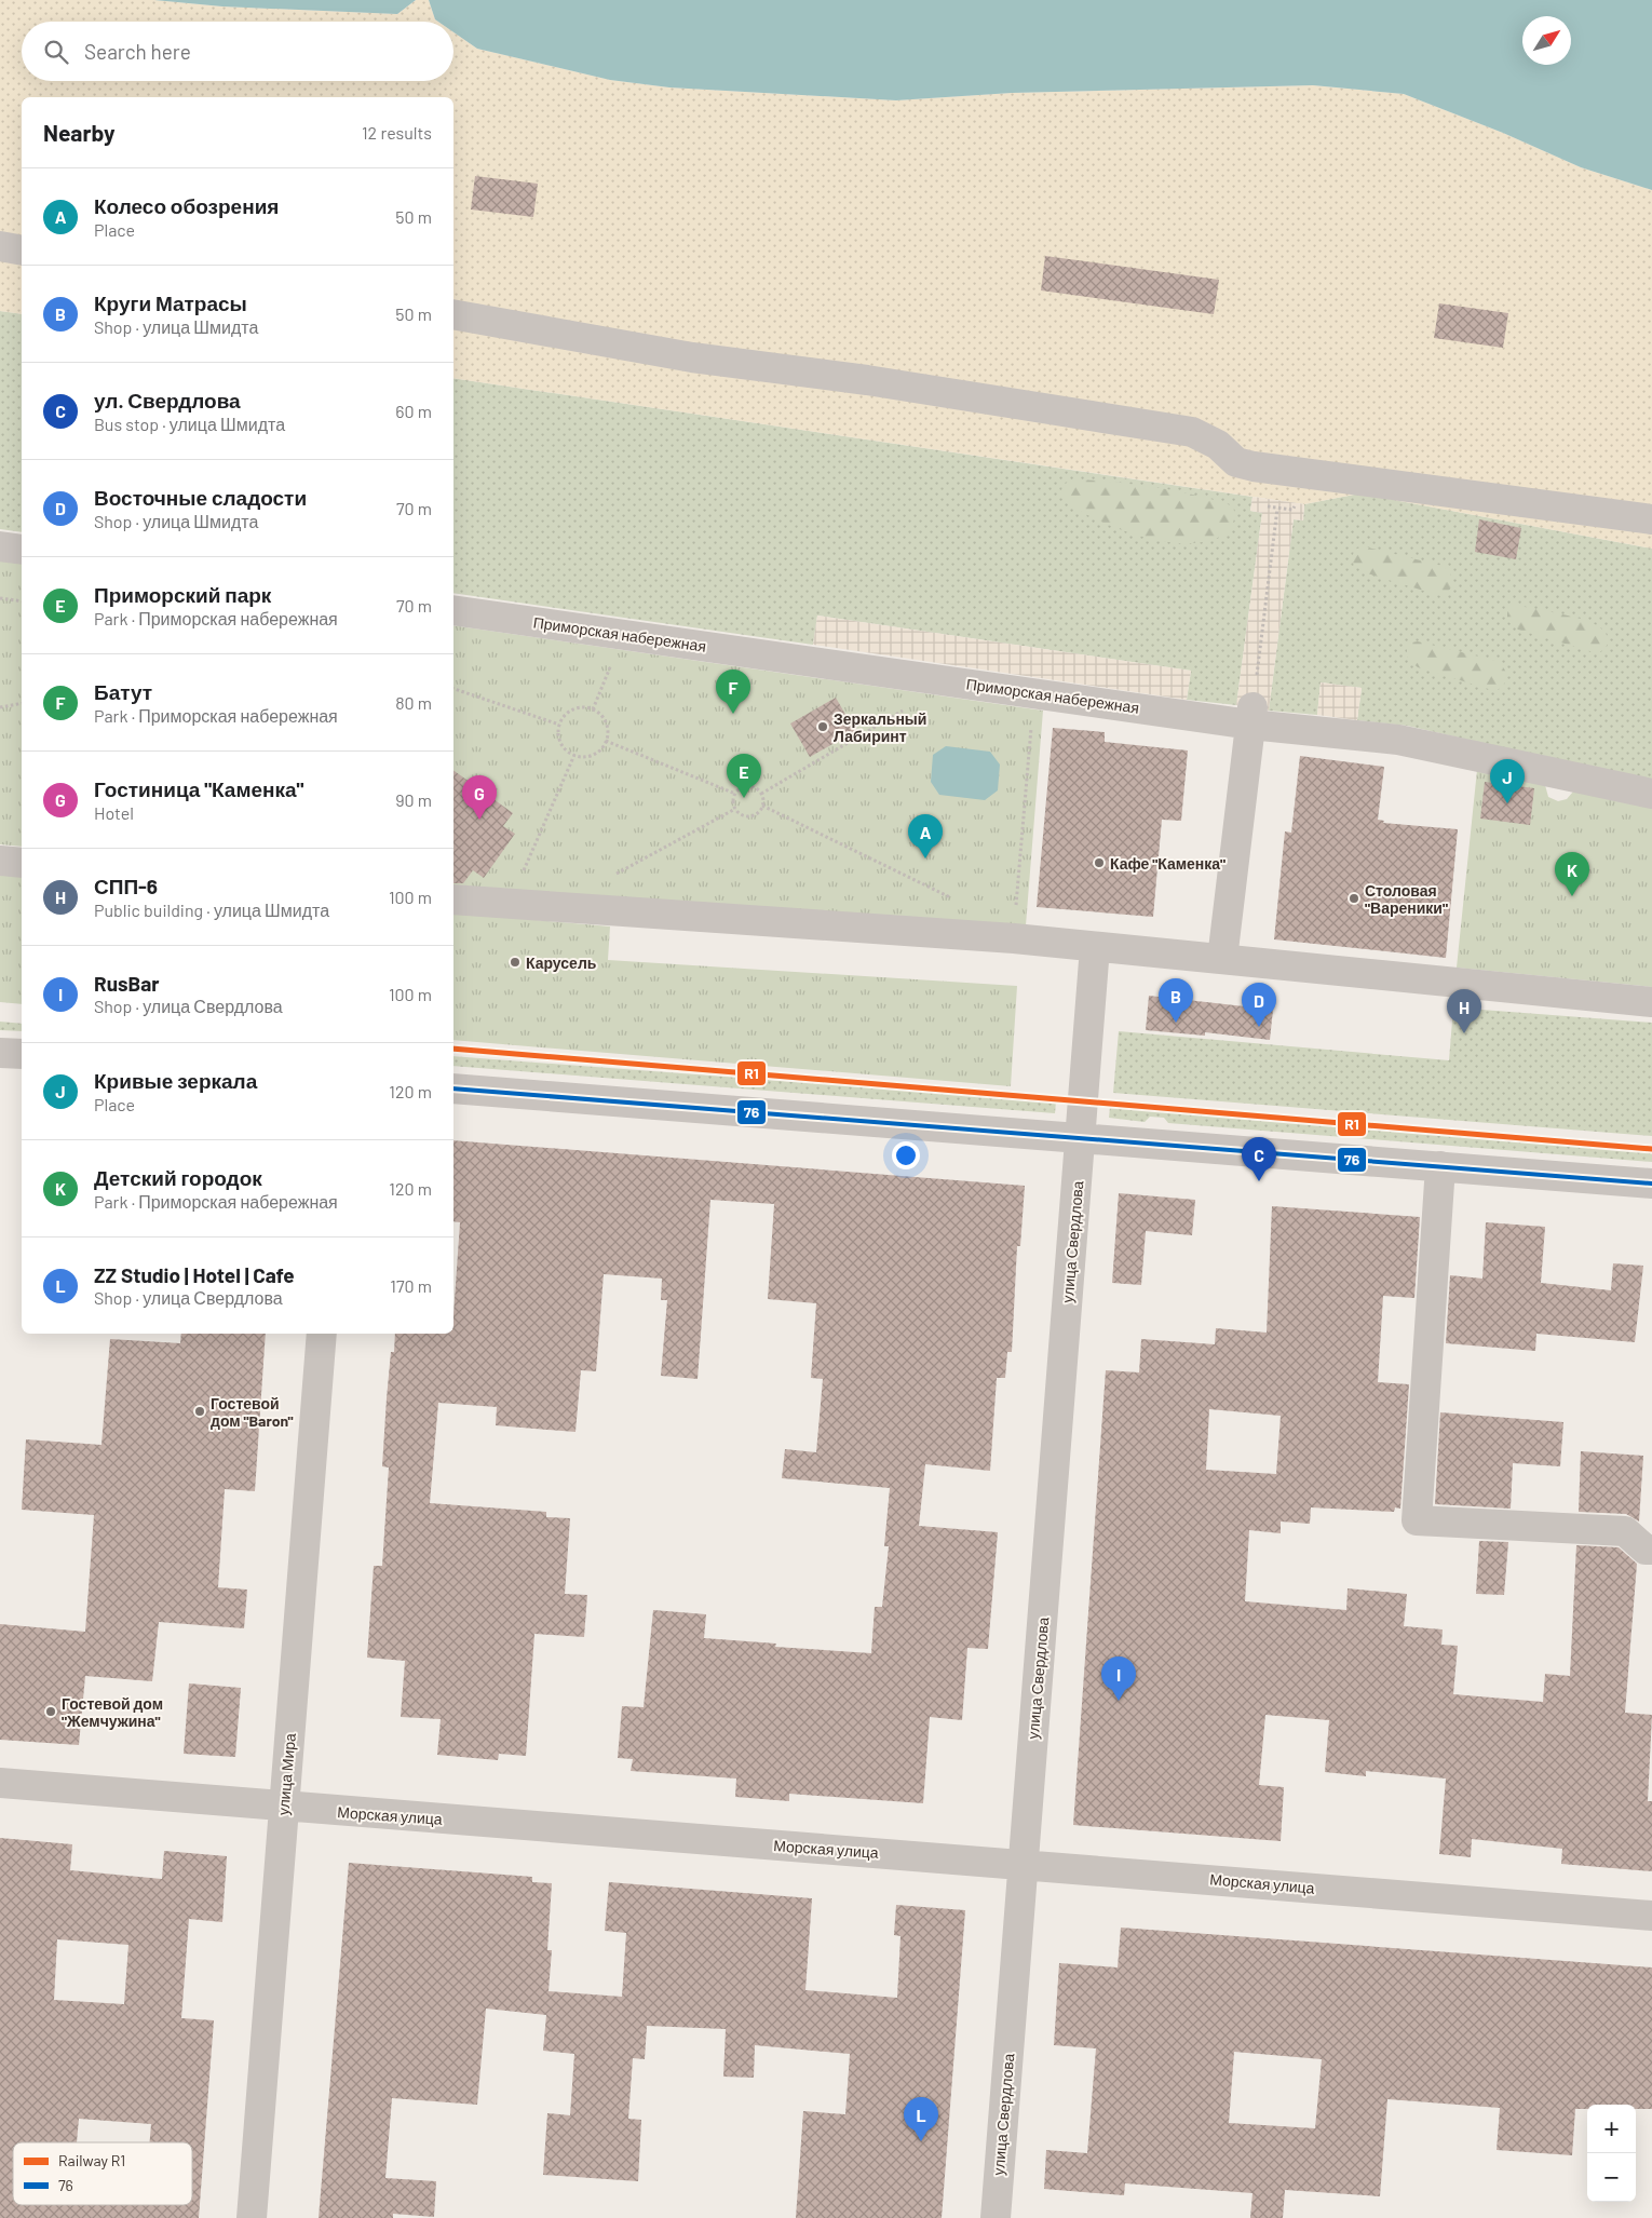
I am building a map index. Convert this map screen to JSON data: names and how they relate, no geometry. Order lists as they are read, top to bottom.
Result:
{
  "streets": {
    "street": [
      "Приморская набережная",
      "улица Свердлова",
      "улица Мира",
      "Морская улица"
    ]
  },
  "crossings": [
    ["улица Свердлова", "Морская улица"],
    ["улица Мира", "Морская улица"]
  ],
  "places": [
    "Зеркальный Лабиринт",
    "Кафе \"Каменка\"",
    "Столовая \"Вареники\"",
    "Карусель",
    "Гостевой дом \"Baron\"",
    "Гостевой дом \"Жемчужина\""
  ],
  "lines": ["rail line R1", "transit line 76"],
  "legend": ["Railway R1", "76"],
  "north": "top right",
  "page": {
    "search": "Search here",
    "heading": ["Nearby", "12 results"],
    "list": [
      {
        "mark": "A",
        "name": "Колесо обозрения",
        "note": "Place",
        "value": "50 m"
      },
      {
        "mark": "B",
        "name": "Круги Матрасы",
        "note": "Shop · улица Шмидта",
        "value": "50 m"
      },
      {
        "mark": "C",
        "name": "ул. Свердлова",
        "note": "Bus stop · улица Шмидта",
        "value": "60 m"
      },
      {
        "mark": "D",
        "name": "Восточные сладости",
        "note": "Shop · улица Шмидта",
        "value": "70 m"
      },
      {
        "mark": "E",
        "name": "Приморский парк",
        "note": "Park · Приморская набережная",
        "value": "70 m"
      },
      {
        "mark": "F",
        "name": "Батут",
        "note": "Park · Приморская набережная",
        "value": "80 m"
      },
      {
        "mark": "G",
        "name": "Гостиница \"Каменка\"",
        "note": "Hotel",
        "value": "90 m"
      },
      {
        "mark": "H",
        "name": "СПП-6",
        "note": "Public building · улица Шмидта",
        "value": "100 m"
      },
      {
        "mark": "I",
        "name": "RusBar",
        "note": "Shop · улица Свердлова",
        "value": "100 m"
      },
      {
        "mark": "J",
        "name": "Кривые зеркала",
        "note": "Place",
        "value": "120 m"
      },
      {
        "mark": "K",
        "name": "Детский городок",
        "note": "Park · Приморская набережная",
        "value": "120 m"
      },
      {
        "mark": "L",
        "name": "ZZ Studio | Hotel | Cafe",
        "note": "Shop · улица Свердлова",
        "value": "170 m"
      }
    ],
    "pins": [
      "F",
      "E",
      "J",
      "G",
      "A",
      "K",
      "B",
      "D",
      "H",
      "C",
      "I",
      "L"
    ],
    "map_buttons": ["+", "−"]
  }
}
